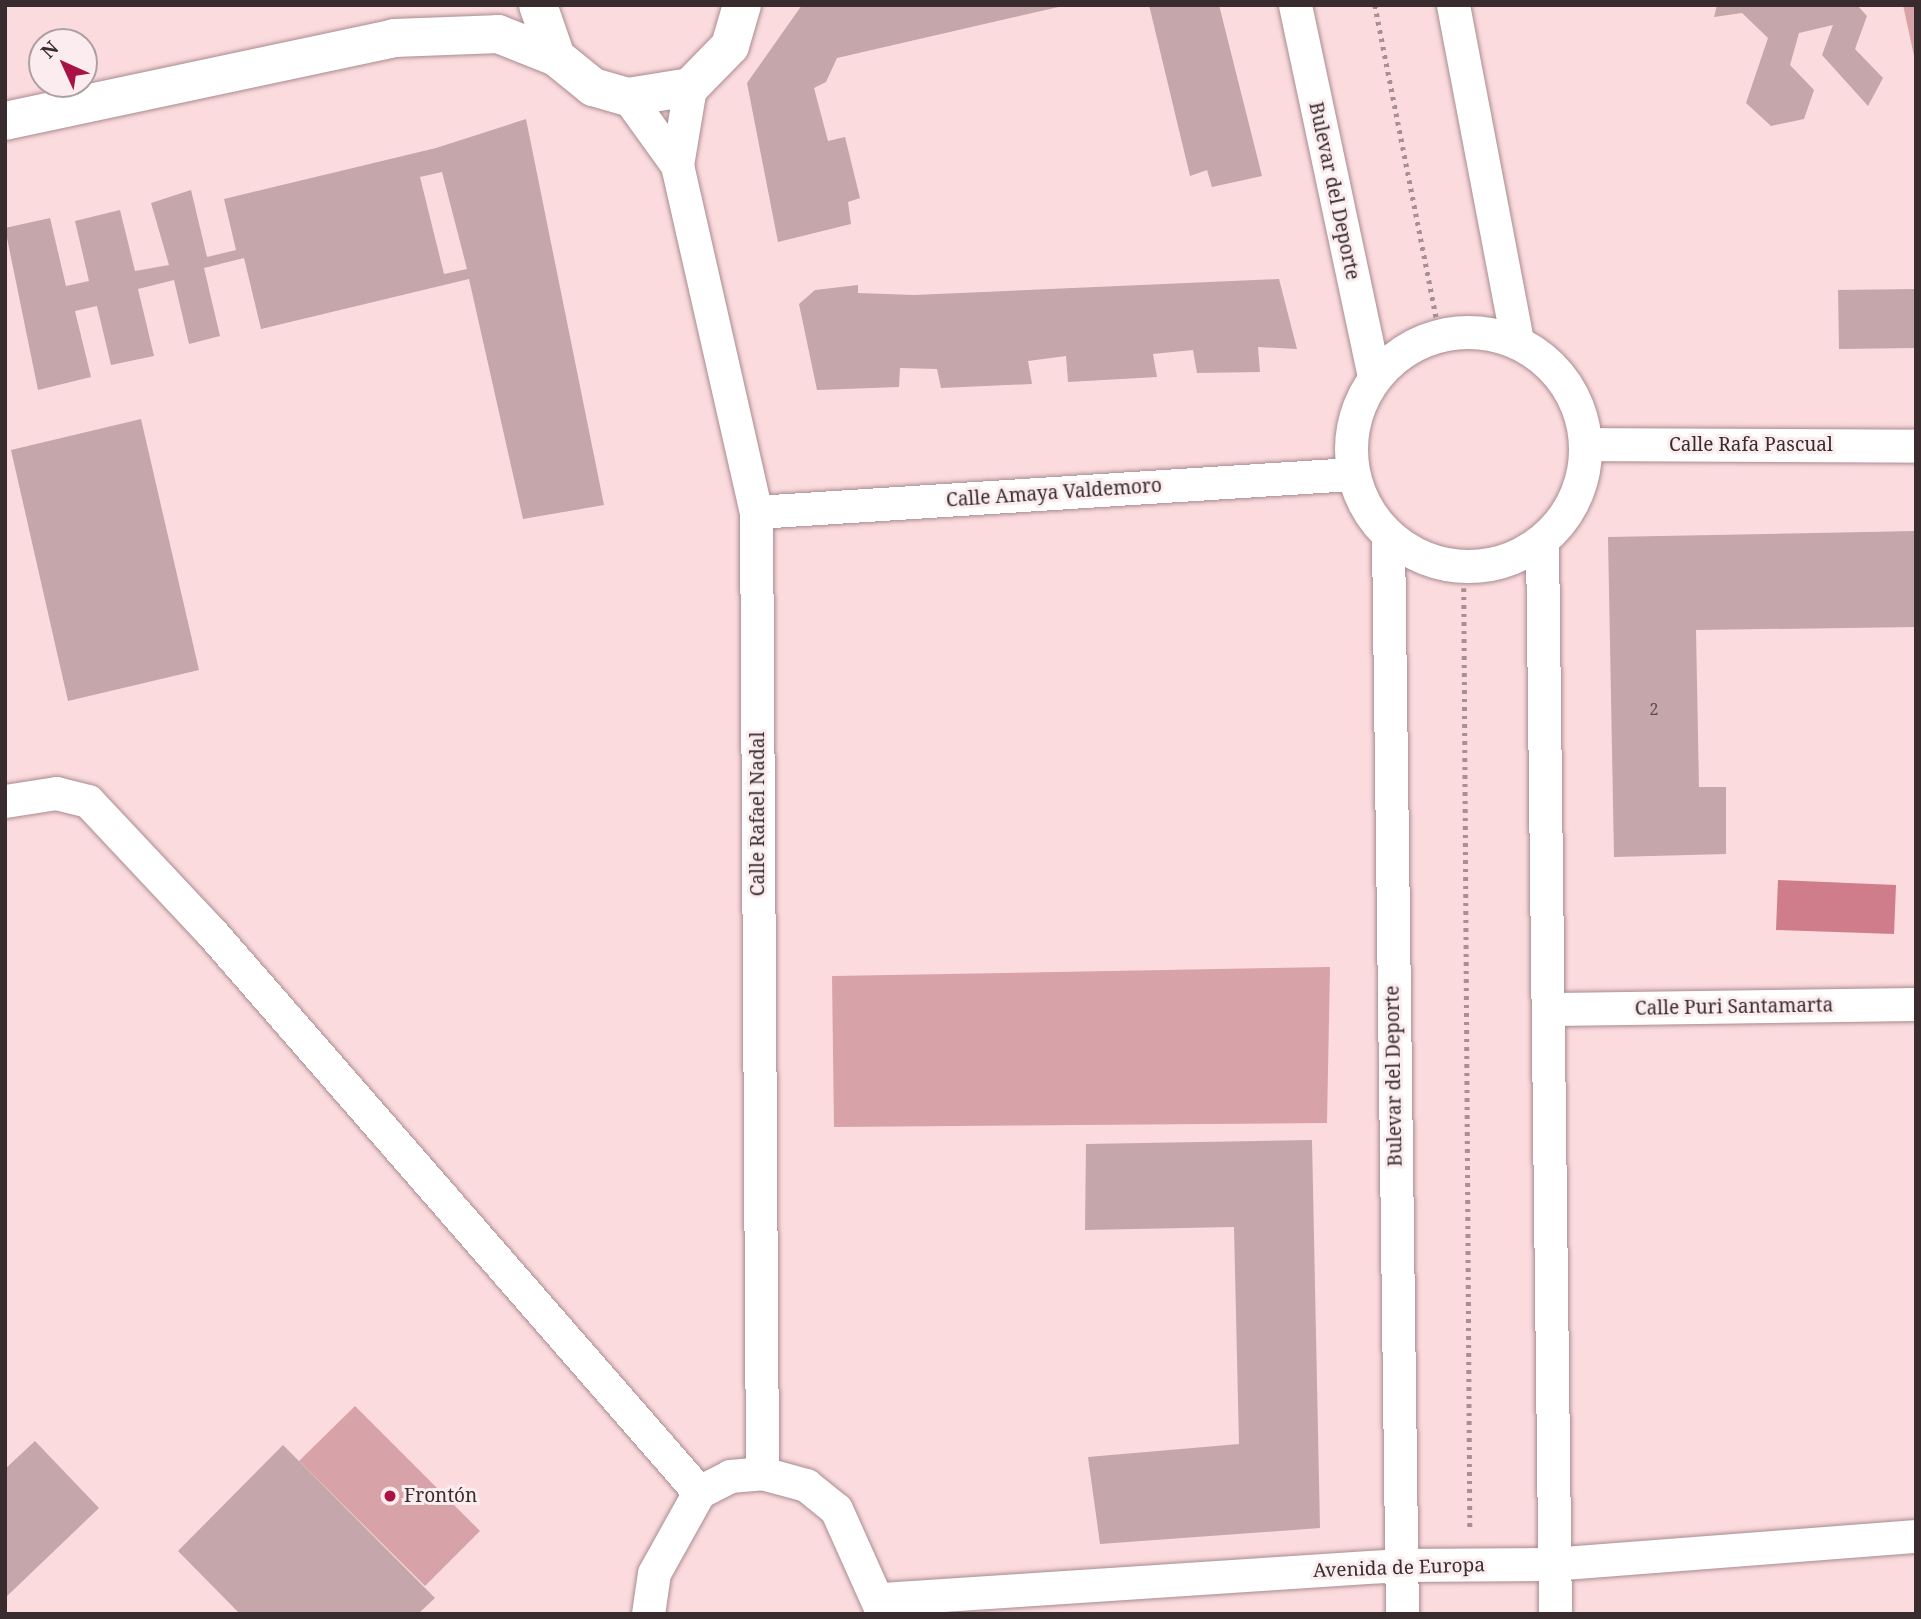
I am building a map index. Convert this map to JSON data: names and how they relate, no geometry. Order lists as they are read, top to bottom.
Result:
{
  "streets": {
    "street": [
      "Bulevar del Deporte",
      "Calle Rafa Pascual",
      "Calle Amaya Valdemoro",
      "Calle Rafael Nadal",
      "Calle Puri Santamarta",
      "Avenida de Europa"
    ]
  },
  "crossings": [
    ["Bulevar del Deporte", "Calle Rafa Pascual"],
    ["Bulevar del Deporte", "Calle Amaya Valdemoro"],
    ["Bulevar del Deporte", "Avenida de Europa"],
    ["Calle Rafa Pascual", "Calle Amaya Valdemoro"],
    ["Calle Amaya Valdemoro", "Calle Rafael Nadal"]
  ],
  "places": ["Frontón"],
  "house_numbers": ["2"],
  "north": "top left"
}
